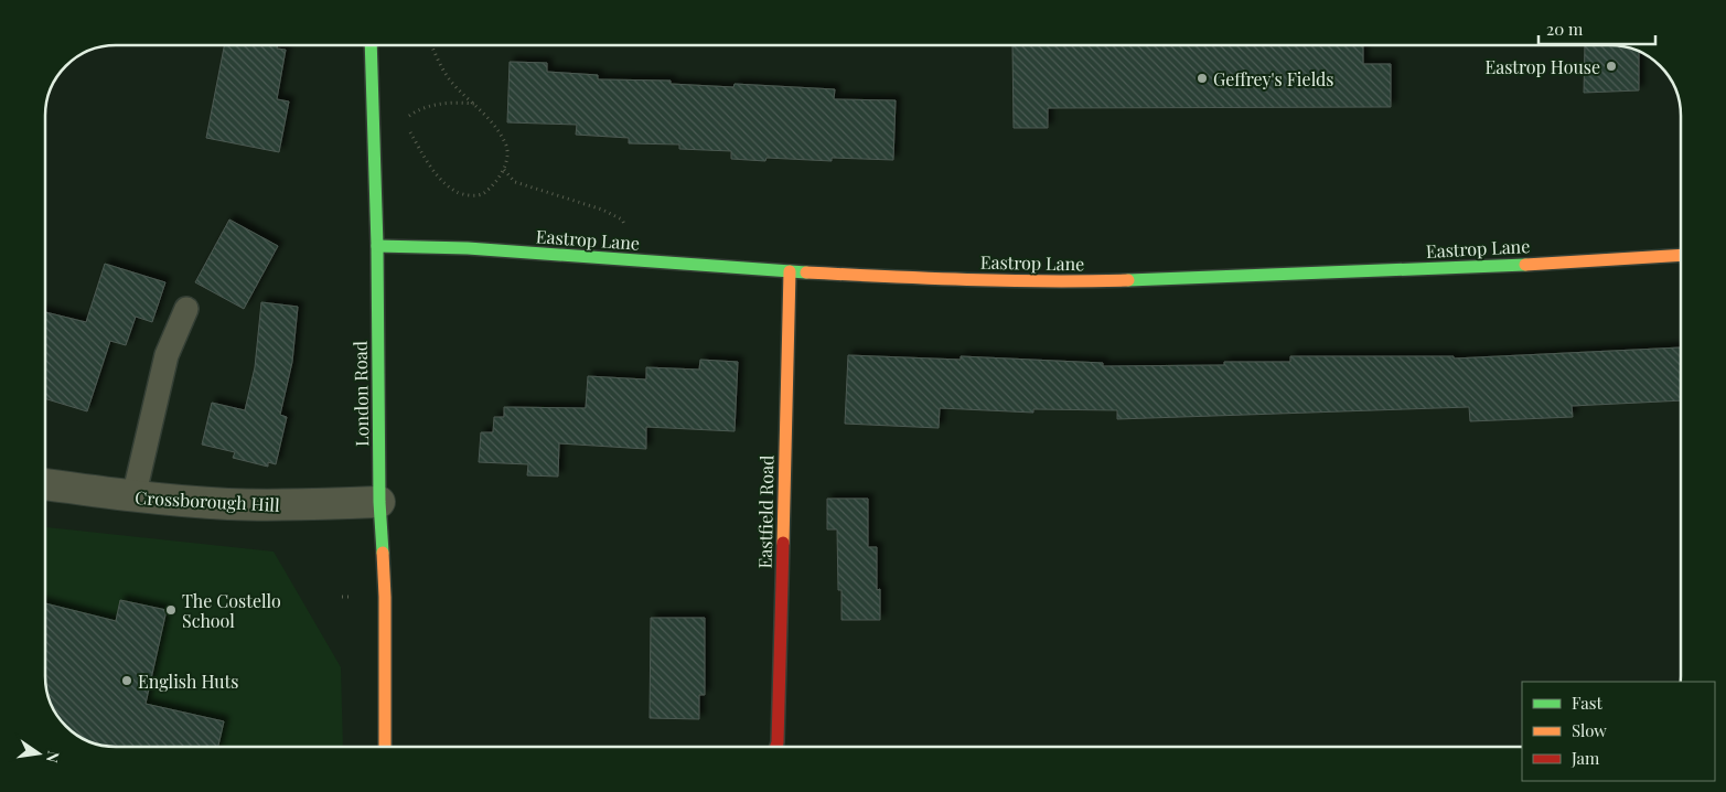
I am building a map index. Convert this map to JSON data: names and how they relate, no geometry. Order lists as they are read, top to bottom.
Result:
{
  "streets": {
    "street": [
      "Eastrop Lane",
      "London Road",
      "Crossborough Hill",
      "Eastfield Road"
    ]
  },
  "crossings": [
    ["Eastrop Lane", "London Road"],
    ["Eastrop Lane", "Eastfield Road"],
    ["London Road", "Crossborough Hill"]
  ],
  "places": [
    "Eastrop House",
    "Geffrey's Fields",
    "The Costello School",
    "English Huts"
  ],
  "legend": ["Fast", "Slow", "Jam"],
  "scale_bar": "20 m",
  "north": "right"
}
